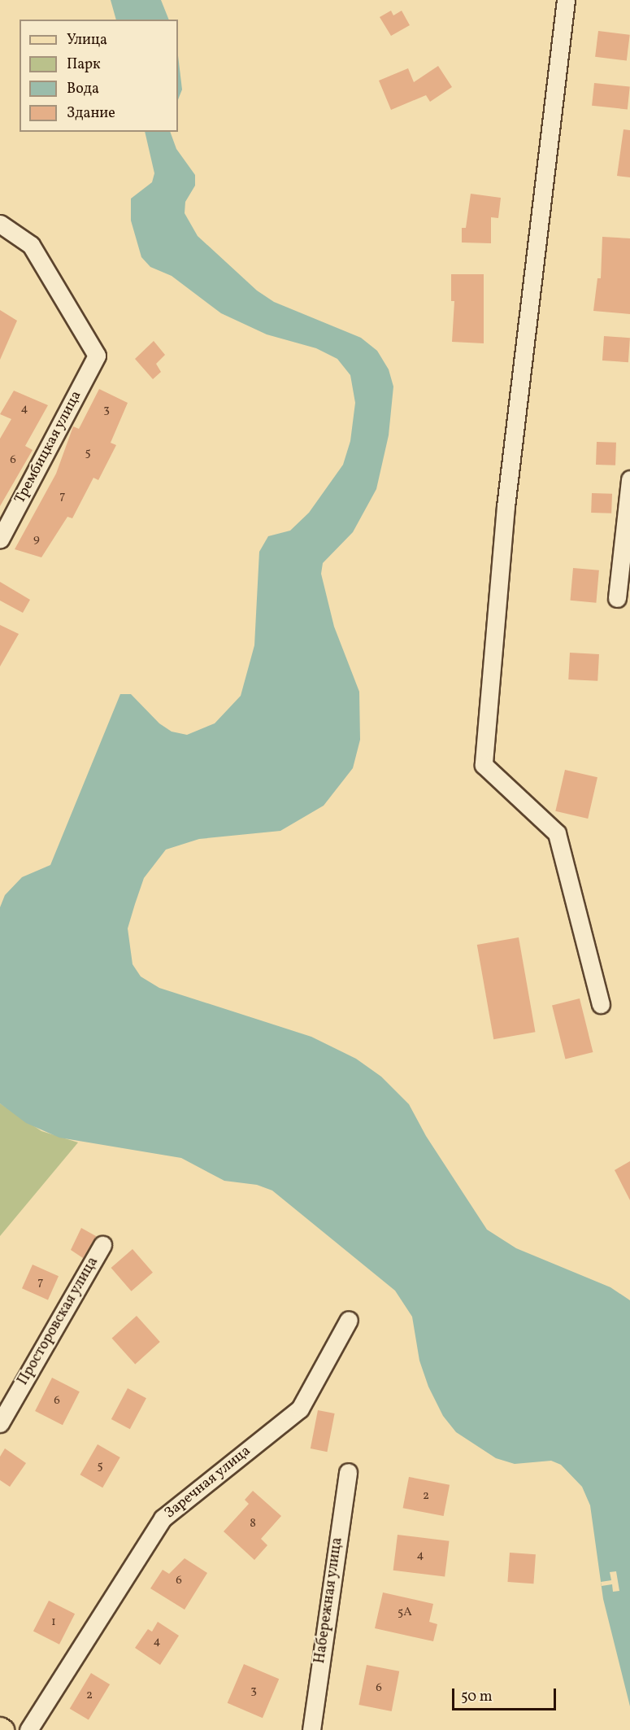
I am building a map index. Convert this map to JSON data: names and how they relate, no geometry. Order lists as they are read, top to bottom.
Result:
{
  "streets": {
    "street": [
      "Трембицкая улица",
      "Просторовская улица",
      "Заречная улица",
      "Набережная улица"
    ]
  },
  "house_numbers": [
    "4",
    "3",
    "5",
    "6",
    "7",
    "9",
    "7",
    "6",
    "5",
    "2",
    "8",
    "4",
    "6",
    "5А",
    "1",
    "4",
    "6",
    "3",
    "2"
  ],
  "legend": [
    "Улица",
    "Парк",
    "Вода",
    "Здание"
  ],
  "scale_bar": "50 m"
}
